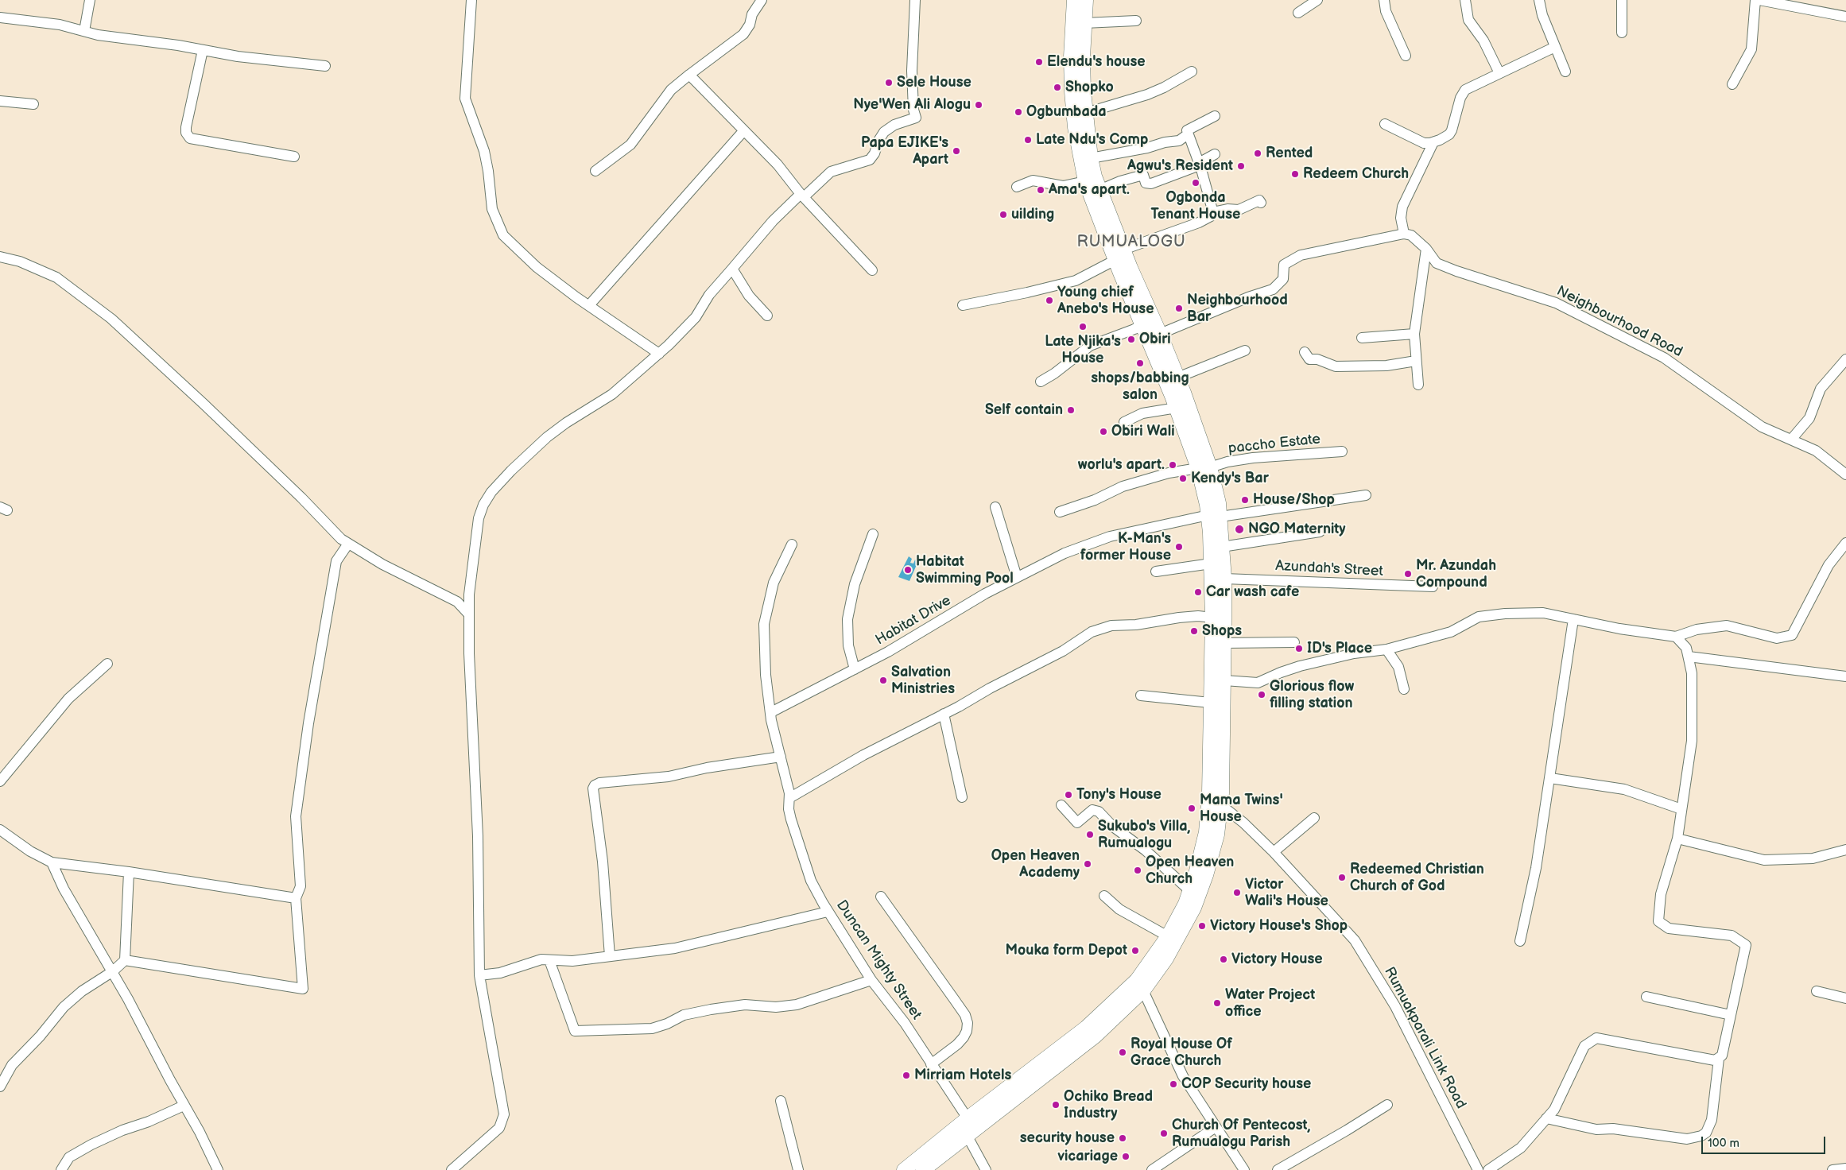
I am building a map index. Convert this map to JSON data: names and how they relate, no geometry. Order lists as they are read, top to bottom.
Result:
{
  "streets": {
    "street": [
      "Neighbourhood Road",
      "paccho Estate",
      "Azundah's Street",
      "Habitat Drive",
      "Duncan Mighty Street",
      "Rumuakparali Link Road"
    ]
  },
  "crossings": [
    ["Habitat Drive", "Duncan Mighty Street"]
  ],
  "districts": ["RUMUALOGU"],
  "places": [
    "Elendu's house",
    "Sele House",
    "Shopko",
    "Nye'Wen Ali Alogu",
    "Ogbumbada",
    "Late Ndu's Comp",
    "Papa EJIKE's Apart",
    "Rented",
    "Agwu's Resident",
    "Redeem Church",
    "Ogbonda Tenant House",
    "Ama's apart.",
    "uilding",
    "Young chief Anebo's House",
    "Neighbourhood Bar",
    "Late Njika's House",
    "Obiri",
    "shops/babbing salon",
    "Self contain",
    "Obiri Wali",
    "worlu's apart.",
    "Kendy's Bar",
    "House/Shop",
    "NGO Maternity",
    "K-Man's former House",
    "Habitat Swimming Pool",
    "Mr. Azundah Compound",
    "Car wash cafe",
    "Shops",
    "ID's Place",
    "Salvation Ministries",
    "Glorious flow filling station",
    "Tony's House",
    "Mama Twins' House",
    "Sukubo's Villa, Rumualogu",
    "Open Heaven Academy",
    "Open Heaven Church",
    "Redeemed Christian Church of God",
    "Victor Wali's House",
    "Victory House's Shop",
    "Mouka form Depot",
    "Victory House",
    "Water Project office",
    "Royal House Of Grace Church",
    "Mirriam Hotels",
    "COP Security house",
    "Ochiko Bread Industry",
    "Church Of Pentecost, Rumualogu Parish",
    "security house",
    "vicariage"
  ],
  "scale_bar": "100 m"
}
